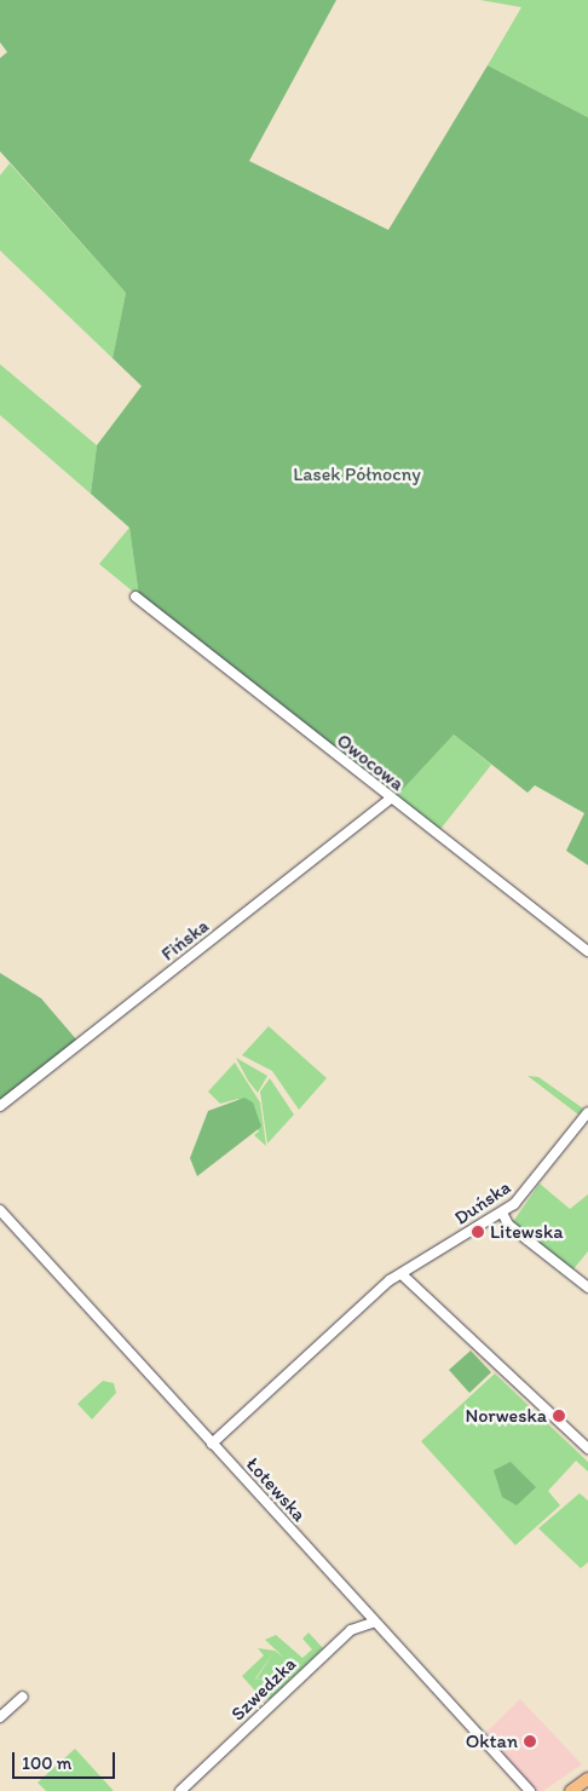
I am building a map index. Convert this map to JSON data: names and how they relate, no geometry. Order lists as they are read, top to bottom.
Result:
{
  "streets": {
    "street": [
      "Owocowa",
      "Fińska",
      "Duńska",
      "Łotewska",
      "Szwedzka"
    ]
  },
  "crossings": [
    ["Owocowa", "Fińska"],
    ["Łotewska", "Szwedzka"]
  ],
  "parks": ["Lasek Północny"],
  "places": ["Litewska", "Norweska", "Oktan"],
  "scale_bar": "100 m"
}
